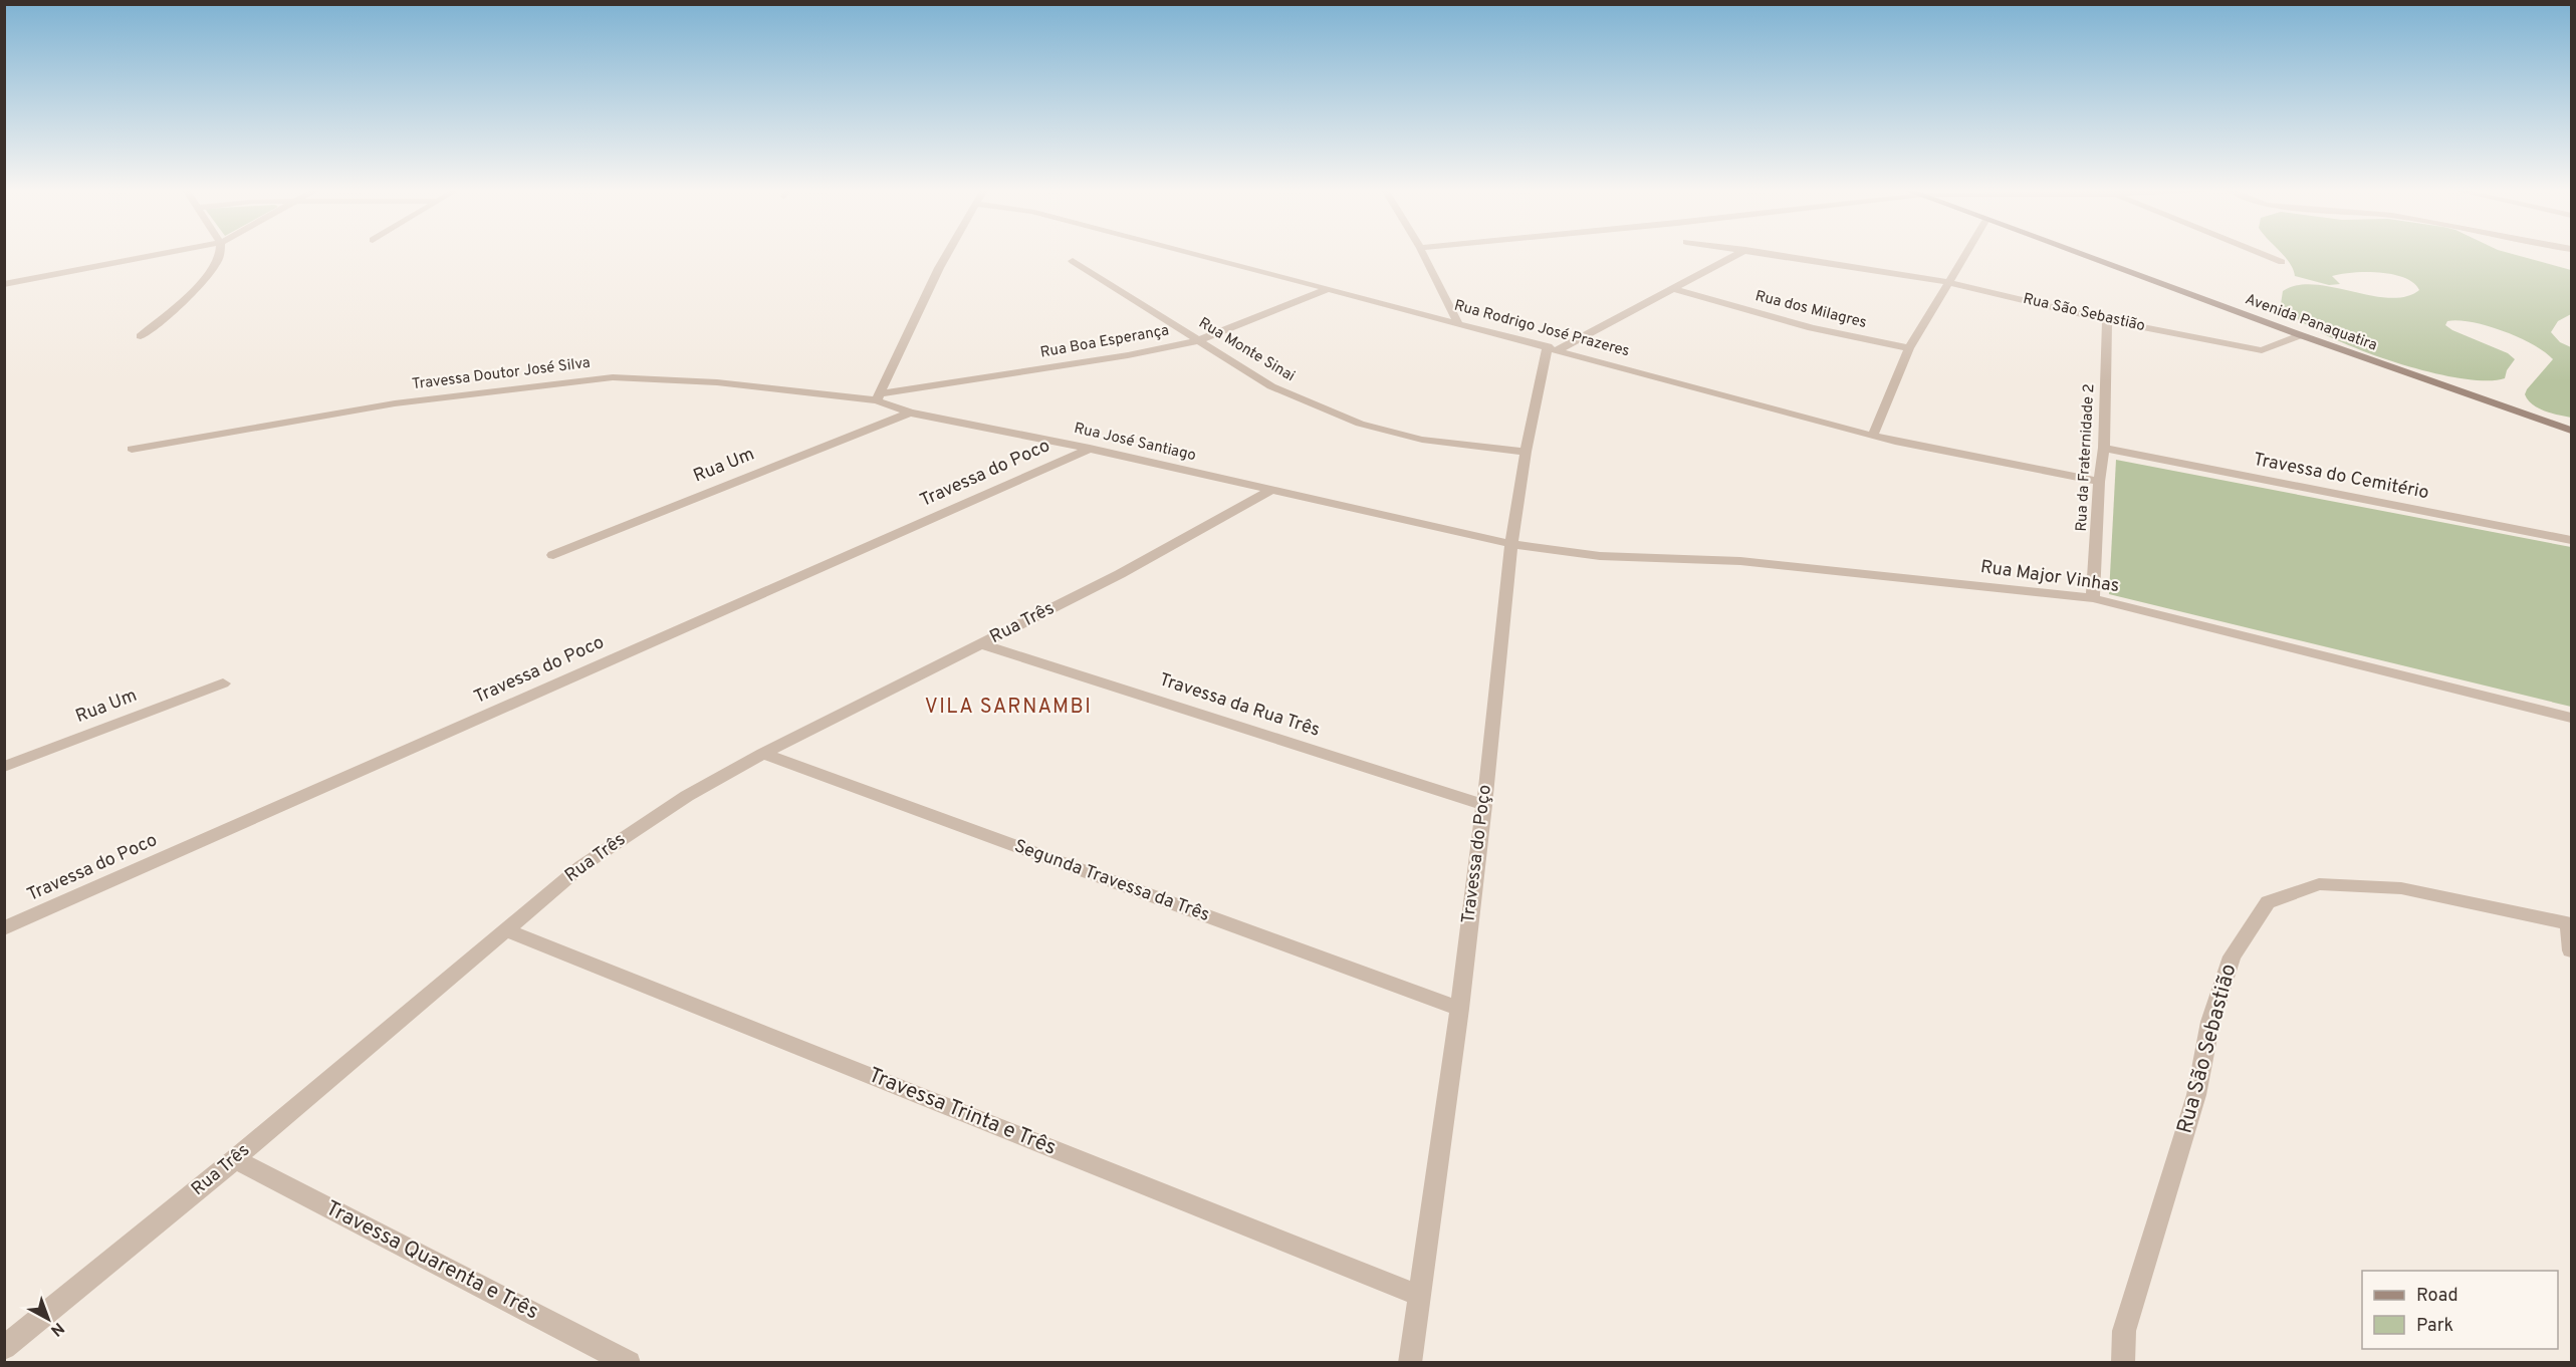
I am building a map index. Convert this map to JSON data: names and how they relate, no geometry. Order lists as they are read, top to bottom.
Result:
{
  "streets": {
    "main road": ["Avenida Panaquatira"],
    "street": [
      "Rua dos Milagres",
      "Rua São Sebastião",
      "Rua Rodrigo José Prazeres",
      "Rua Boa Esperança",
      "Rua Monte Sinai",
      "Travessa Doutor José Silva",
      "Rua José Santiago",
      "Rua da Fraternidade 2",
      "Rua Um",
      "Travessa do Poco",
      "Travessa do Cemitério",
      "Rua Major Vinhas",
      "Rua Três",
      "Travessa da Rua Três",
      "Travessa do Poço",
      "Segunda Travessa da Três",
      "Travessa Trinta e Três",
      "Travessa Quarenta e Três"
    ]
  },
  "crossings": [
    ["Rua São Sebastião", "Avenida Panaquatira"],
    ["Rua São Sebastião", "Rua da Fraternidade 2"],
    ["Rua Rodrigo José Prazeres", "Rua Boa Esperança"],
    ["Rua Rodrigo José Prazeres", "Rua da Fraternidade 2"],
    ["Rua Rodrigo José Prazeres", "Travessa do Poço"],
    ["Rua Boa Esperança", "Rua Monte Sinai"],
    ["Rua Boa Esperança", "Travessa Doutor José Silva"],
    ["Rua Boa Esperança", "Rua José Santiago"],
    ["Rua Monte Sinai", "Travessa do Poço"],
    ["Travessa Doutor José Silva", "Rua José Santiago"],
    ["Rua José Santiago", "Rua Um"],
    ["Rua José Santiago", "Travessa do Poco"],
    ["Rua José Santiago", "Rua Major Vinhas"],
    ["Rua José Santiago", "Rua Três"],
    ["Rua José Santiago", "Travessa do Poço"],
    ["Rua da Fraternidade 2", "Travessa do Cemitério"],
    ["Rua da Fraternidade 2", "Rua Major Vinhas"],
    ["Rua Major Vinhas", "Travessa do Poço"],
    ["Rua Três", "Travessa da Rua Três"],
    ["Rua Três", "Segunda Travessa da Três"],
    ["Rua Três", "Travessa Trinta e Três"],
    ["Rua Três", "Travessa Quarenta e Três"],
    ["Travessa da Rua Três", "Travessa do Poço"],
    ["Travessa do Poço", "Segunda Travessa da Três"],
    ["Travessa do Poço", "Travessa Trinta e Três"]
  ],
  "districts": ["VILA SARNAMBI"],
  "legend": ["Road", "Park"],
  "north": "bottom right"
}
